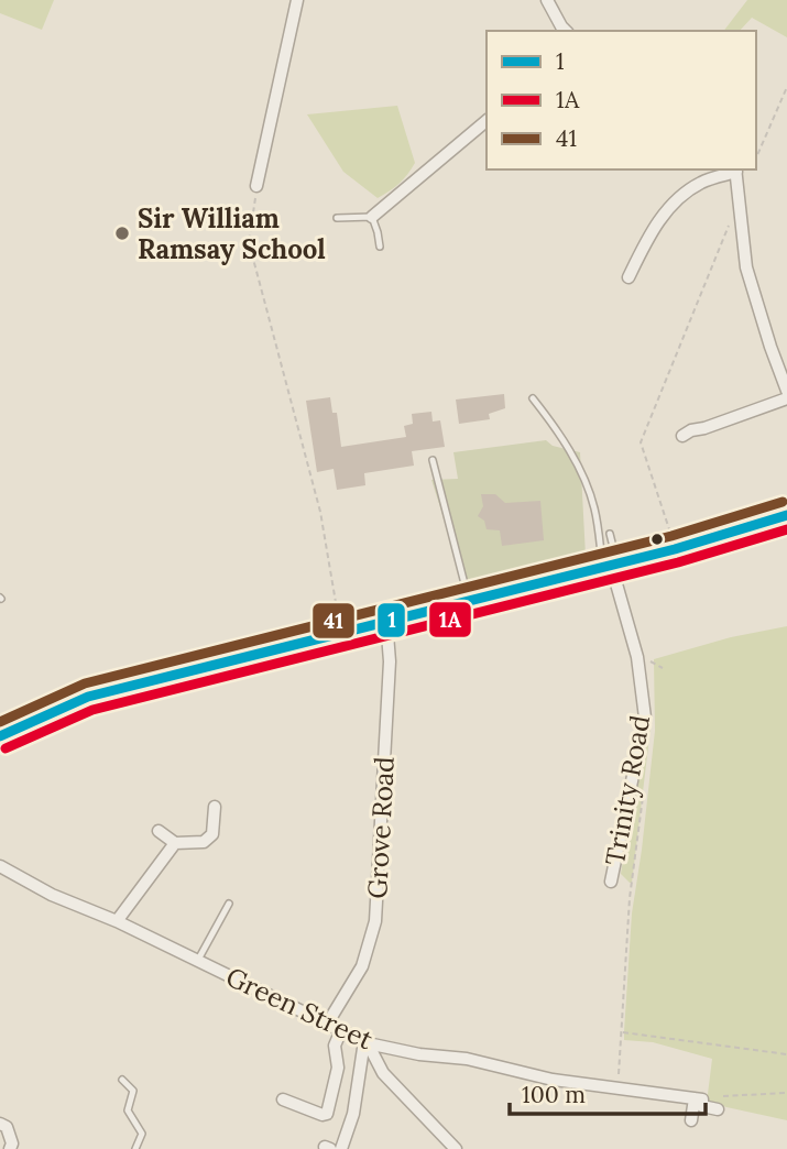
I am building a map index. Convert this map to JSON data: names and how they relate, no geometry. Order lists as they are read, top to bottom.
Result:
{
  "streets": {
    "street": ["Trinity Road", "Grove Road", "Green Street"]
  },
  "crossings": [
    ["Grove Road", "Green Street"]
  ],
  "places": ["Sir William Ramsay School"],
  "lines": ["transit line 41", "transit line 1", "transit line 1A"],
  "legend": ["1", "1A", "41"],
  "scale_bar": "100 m"
}
